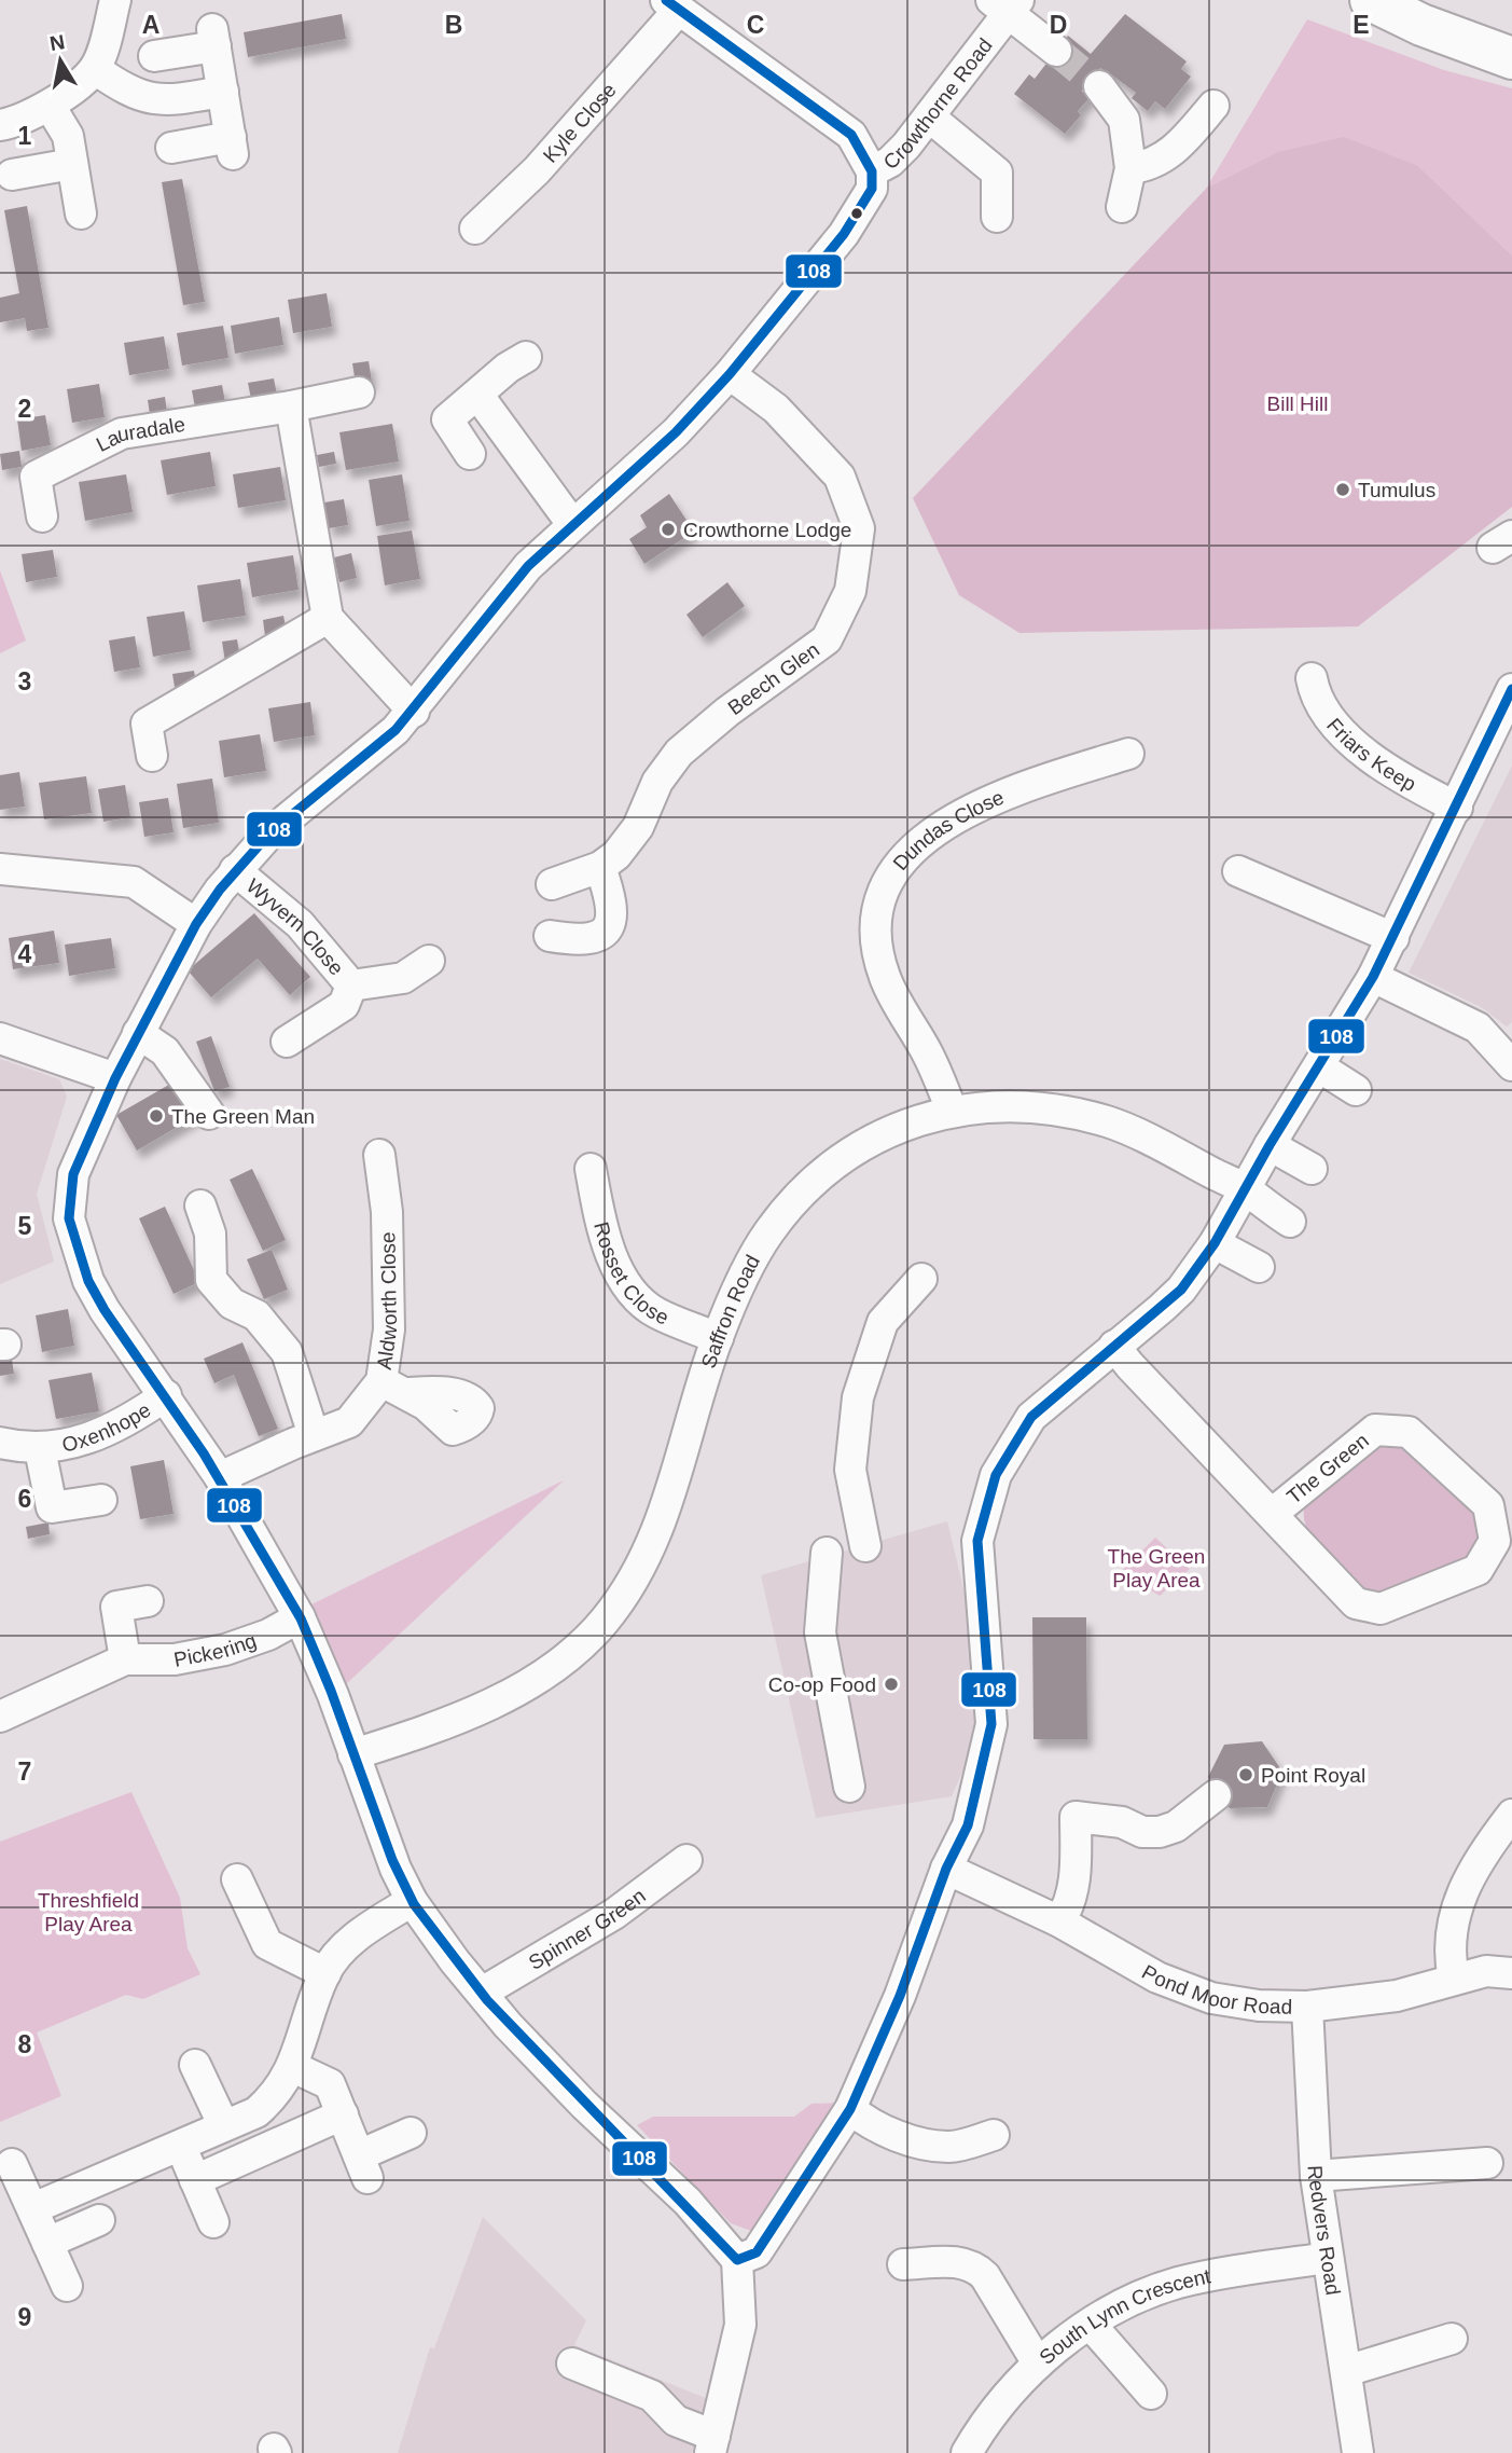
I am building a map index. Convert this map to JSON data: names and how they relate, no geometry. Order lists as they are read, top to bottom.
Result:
{
  "streets": {
    "street": [
      "Crowthorne Road",
      "Kyle Close",
      "Lauradale",
      "Beech Glen",
      "Friars Keep",
      "Dundas Close",
      "Wyvern Close",
      "Rosset Close",
      "Aldworth Close",
      "Saffron Road",
      "Oxenhope",
      "The Green",
      "Pickering",
      "Spinner Green",
      "Pond Moor Road",
      "Redvers Road",
      "South Lynn Crescent"
    ]
  },
  "crossings": [
    ["Crowthorne Road", "Beech Glen"],
    ["Crowthorne Road", "Wyvern Close"],
    ["Crowthorne Road", "Aldworth Close"],
    ["Crowthorne Road", "Saffron Road"],
    ["Crowthorne Road", "Oxenhope"],
    ["Crowthorne Road", "Pickering"],
    ["Crowthorne Road", "Spinner Green"],
    ["Dundas Close", "Saffron Road"],
    ["Rosset Close", "Saffron Road"],
    ["Pond Moor Road", "Redvers Road"],
    ["Redvers Road", "South Lynn Crescent"]
  ],
  "parks": ["Bill Hill", "The Green Play Area", "Threshfield Play Area"],
  "places": [
    "Tumulus",
    "Crowthorne Lodge",
    "The Green Man",
    "Co-op Food",
    "Point Royal"
  ],
  "lines": ["transit line 108"],
  "north": "top",
  "grid": {
    "columns": [
      "A",
      "B",
      "C",
      "D",
      "E"
    ],
    "rows": [
      "1",
      "2",
      "3",
      "4",
      "5",
      "6",
      "7",
      "8",
      "9"
    ]
  }
}
